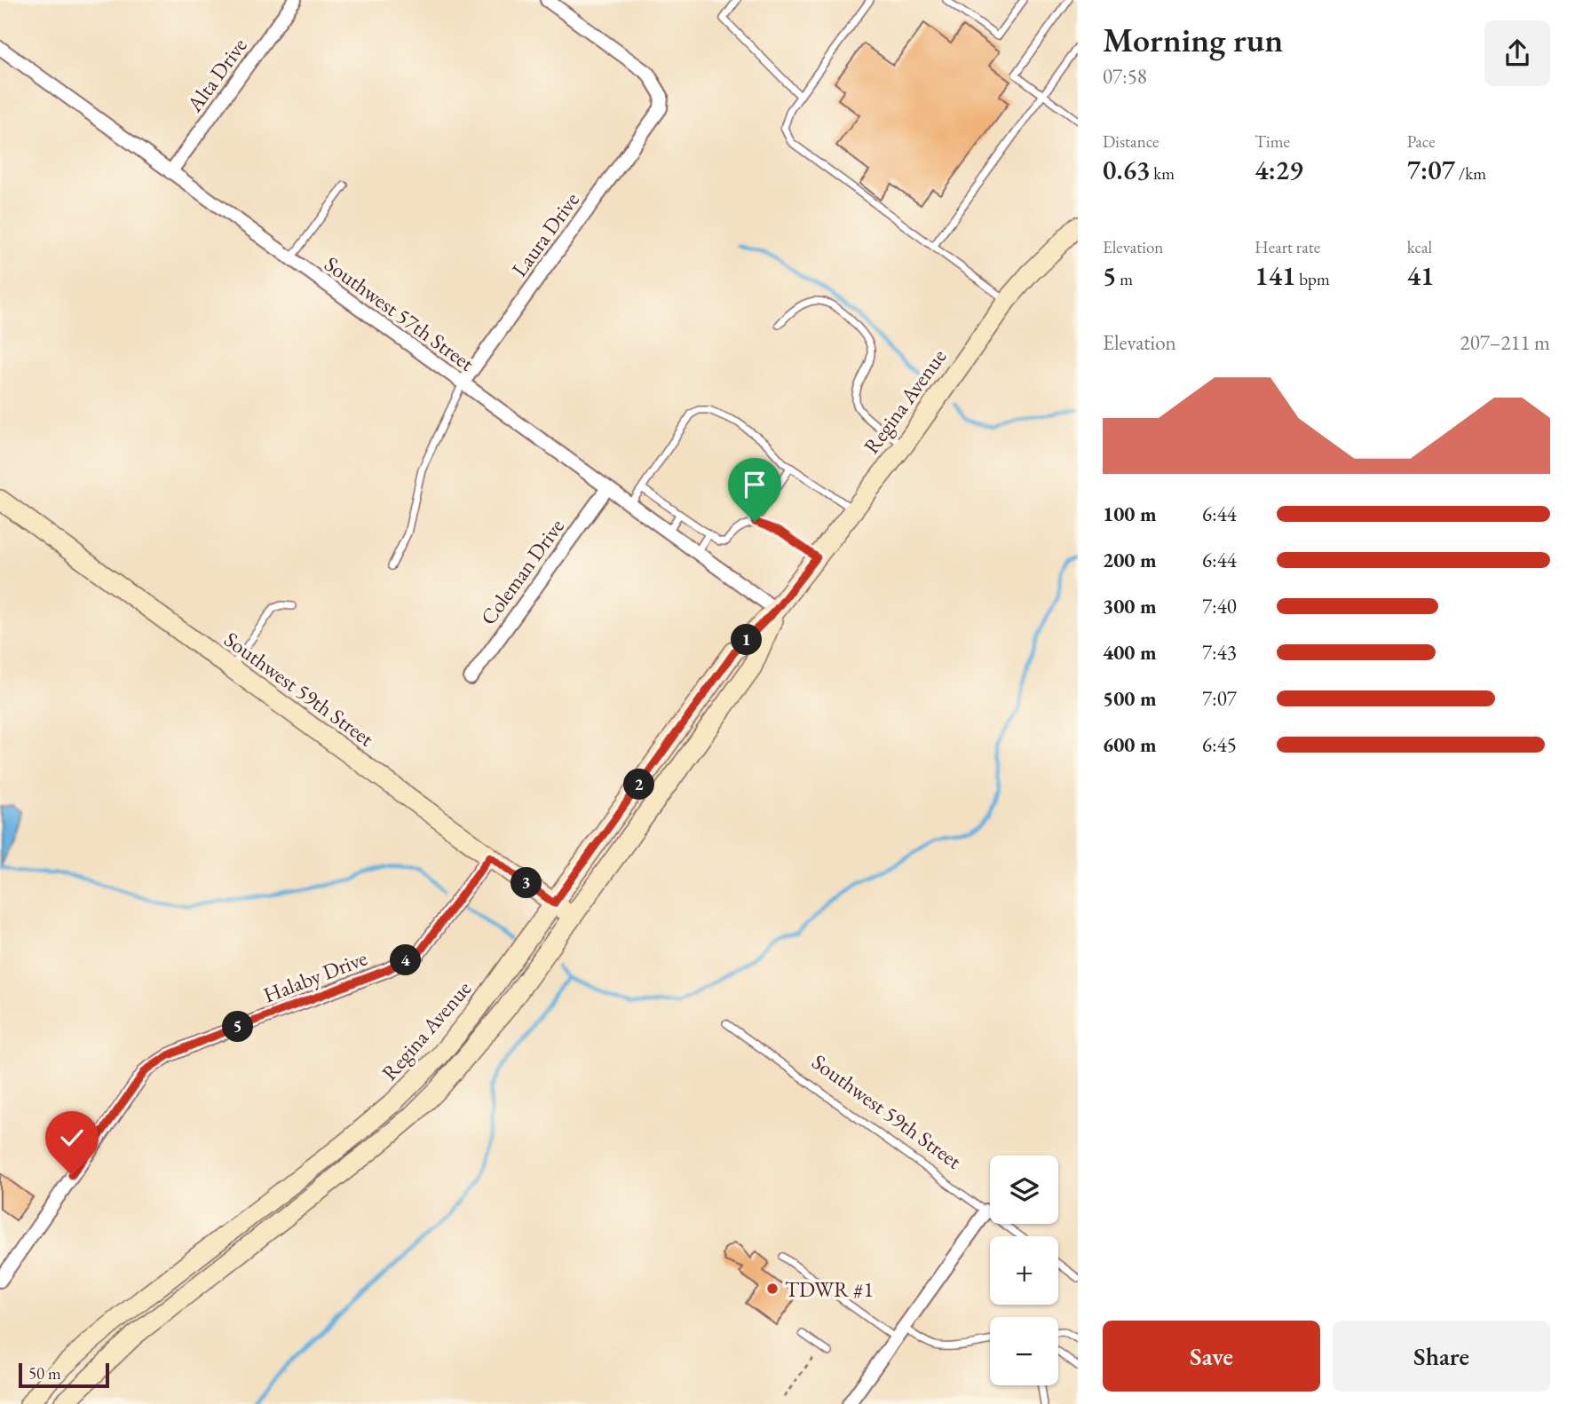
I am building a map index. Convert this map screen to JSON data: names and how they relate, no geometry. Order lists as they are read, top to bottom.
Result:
{
  "streets": {
    "main road": ["Regina Avenue", "Southwest 59th Street"],
    "street": [
      "Alta Drive",
      "Laura Drive",
      "Southwest 57th Street",
      "Coleman Drive",
      "Halaby Drive"
    ]
  },
  "crossings": [
    ["Alta Drive", "Southwest 57th Street"],
    ["Laura Drive", "Southwest 57th Street"],
    ["Southwest 57th Street", "Regina Avenue"],
    ["Southwest 57th Street", "Coleman Drive"],
    ["Regina Avenue", "Southwest 59th Street"],
    ["Southwest 59th Street", "Halaby Drive"]
  ],
  "places": ["TDWR #1"],
  "scale_bar": "50 m",
  "page": {
    "heading": ["Morning run", "07:58"],
    "stats": [
      ["Distance", "0.63 km"],
      ["Time", "4:29"],
      ["Pace", "7:07 /km"],
      ["Elevation", "5 m"],
      ["Heart rate", "141 bpm"],
      ["kcal", "41"]
    ],
    "chart": ["Elevation", "207–211 m"],
    "list": [
      {
        "name": "100 m",
        "note": "6:44"
      },
      {
        "name": "200 m",
        "note": "6:44"
      },
      {
        "name": "300 m",
        "note": "7:40"
      },
      {
        "name": "400 m",
        "note": "7:43"
      },
      {
        "name": "500 m",
        "note": "7:07"
      },
      {
        "name": "600 m",
        "note": "6:45"
      }
    ],
    "pins": [
      "1",
      "2",
      "3",
      "4",
      "5"
    ],
    "map_buttons": ["+", "−"],
    "buttons": ["Save", "Share"],
    "scale": "50 m"
  }
}
